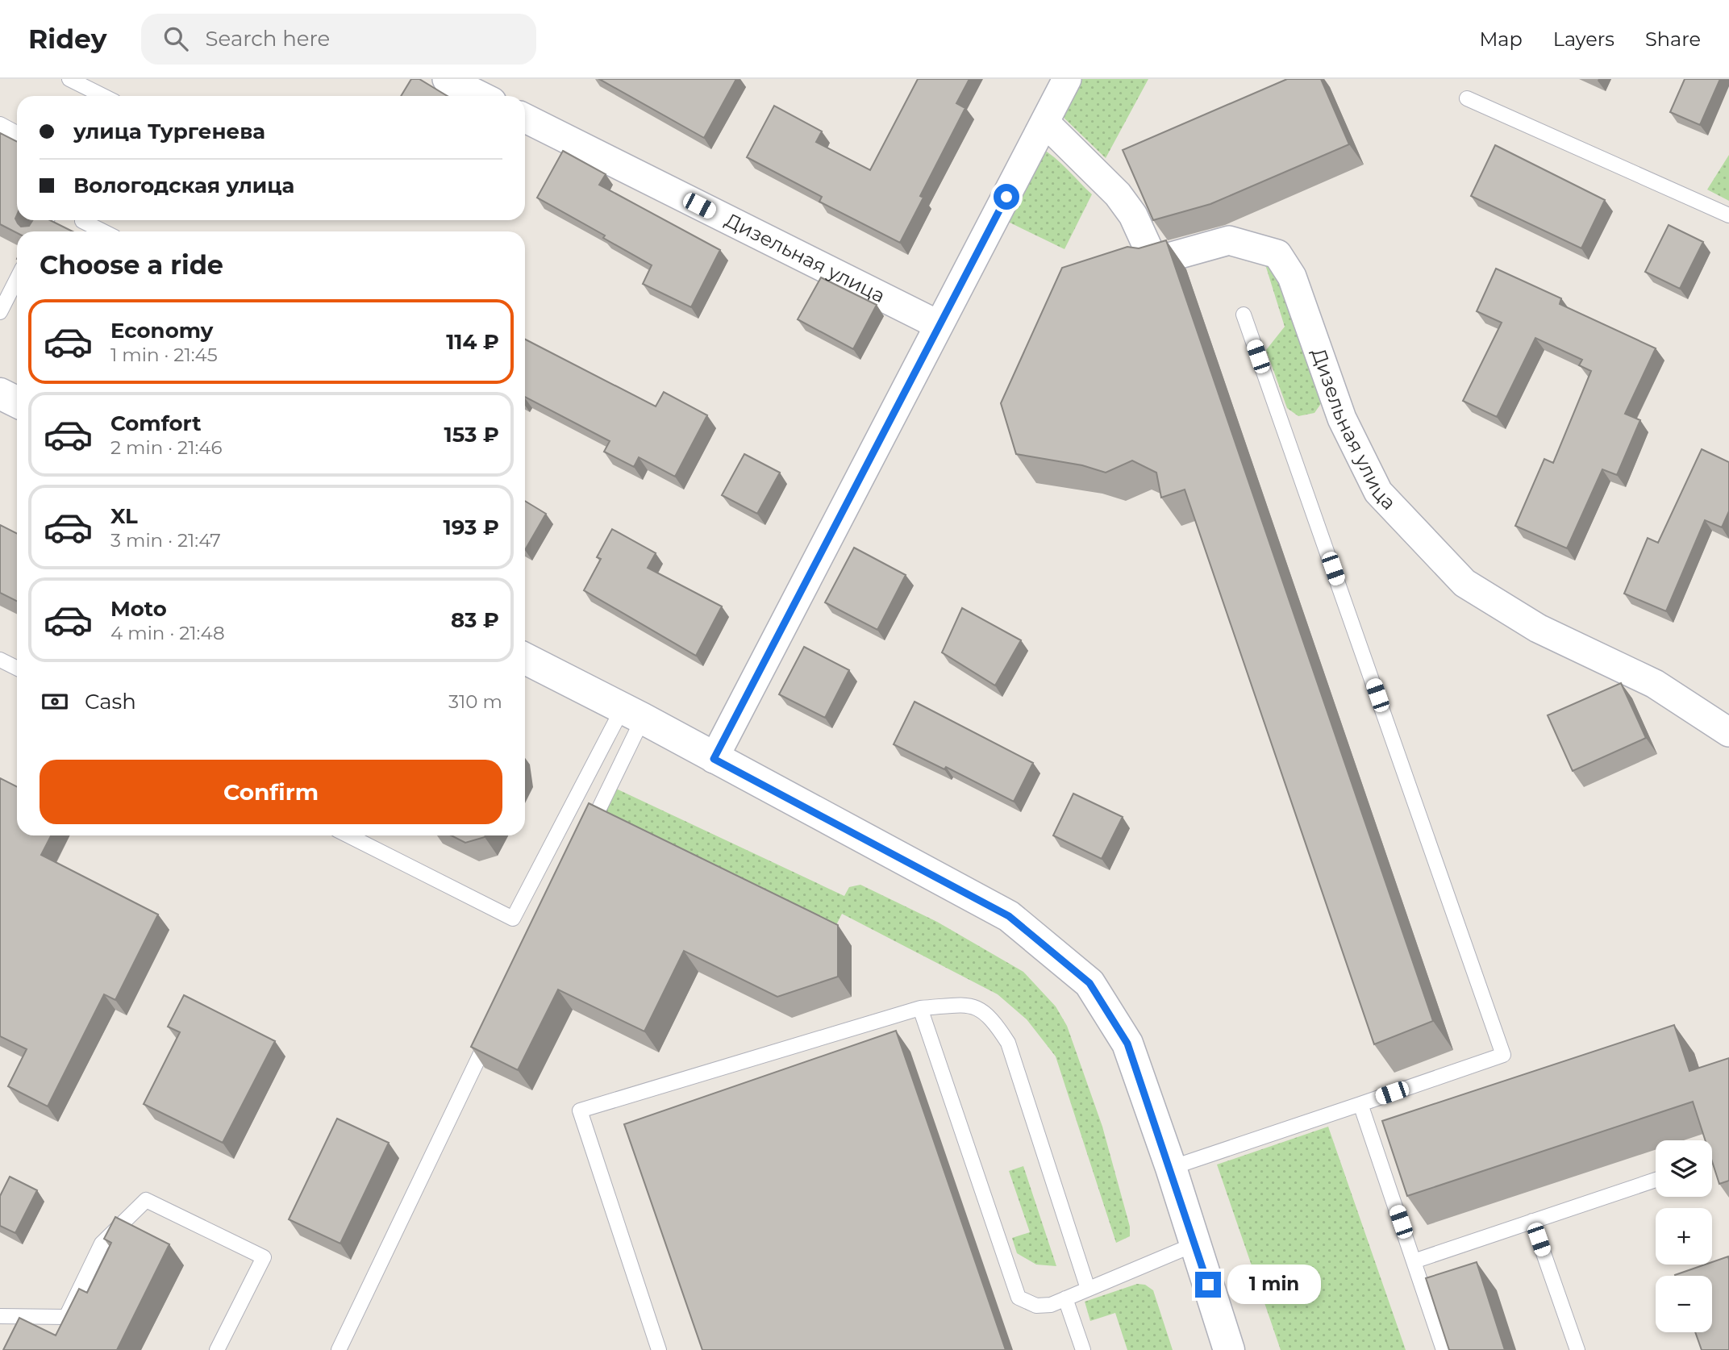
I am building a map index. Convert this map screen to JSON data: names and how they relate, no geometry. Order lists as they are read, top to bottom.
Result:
{
  "streets": {
    "street": ["Дизельная улица"]
  },
  "page": {
    "header": "Ridey",
    "search": "Search here",
    "nav": ["Map", "Layers", "Share"],
    "banner": ["улица Тургенева", "Вологодская улица"],
    "heading": "Choose a ride",
    "list": [
      {
        "name": "Economy",
        "note": "1 min · 21:45",
        "value": "114 ₽"
      },
      {
        "name": "Comfort",
        "note": "2 min · 21:46",
        "value": "153 ₽"
      },
      {
        "name": "XL",
        "note": "3 min · 21:47",
        "value": "193 ₽"
      },
      {
        "name": "Moto",
        "note": "4 min · 21:48",
        "value": "83 ₽"
      }
    ],
    "pay": ["Cash", "310 m"],
    "buttons": "Confirm",
    "map_buttons": ["+", "−"],
    "bubble": "1 min"
  }
}
